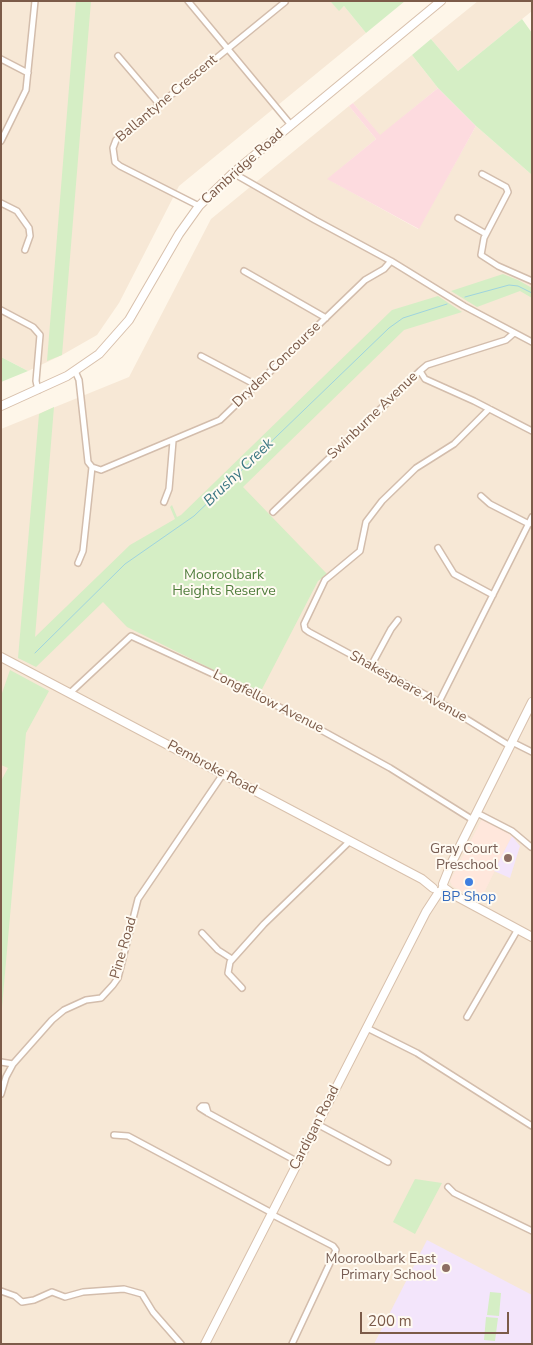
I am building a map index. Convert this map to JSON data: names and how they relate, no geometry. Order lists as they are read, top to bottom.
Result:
{
  "streets": {
    "street": [
      "Ballantyne Crescent",
      "Cambridge Road",
      "Dryden Concourse",
      "Swinburne Avenue",
      "Shakespeare Avenue",
      "Longfellow Avenue",
      "Pembroke Road",
      "Pine Road",
      "Cardigan Road"
    ]
  },
  "crossings": [
    ["Ballantyne Crescent", "Cambridge Road"],
    ["Shakespeare Avenue", "Cardigan Road"],
    ["Longfellow Avenue", "Pembroke Road"],
    ["Longfellow Avenue", "Cardigan Road"],
    ["Pembroke Road", "Pine Road"],
    ["Pembroke Road", "Cardigan Road"]
  ],
  "water": ["Brushy Creek"],
  "parks": ["Mooroolbark Heights Reserve"],
  "places": ["Gray Court Preschool", "BP Shop", "Mooroolbark East Primary School"],
  "scale_bar": "200 m"
}
